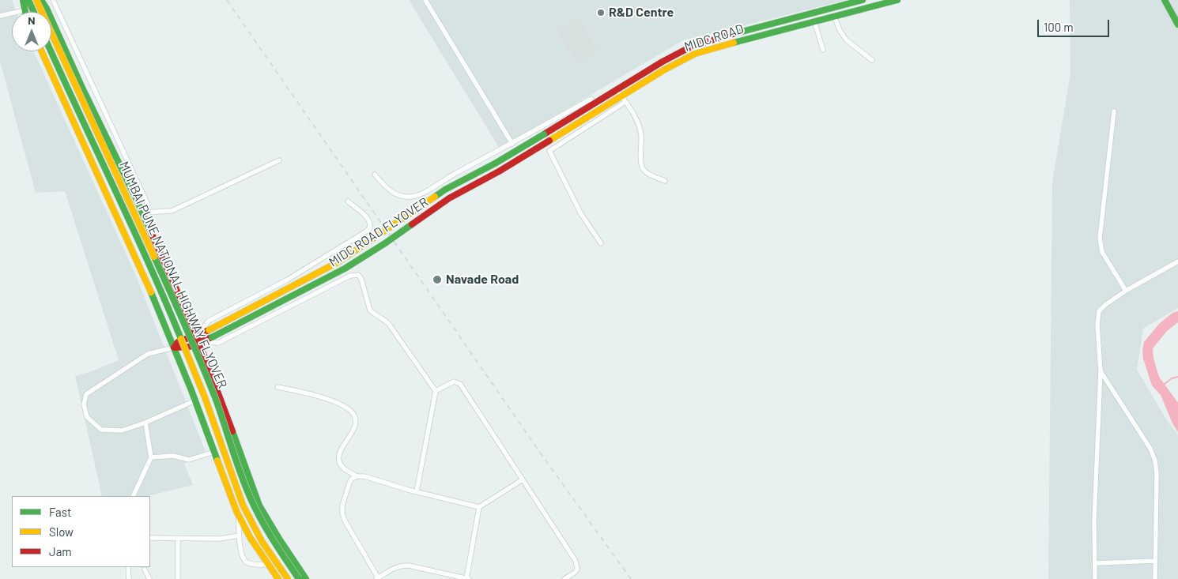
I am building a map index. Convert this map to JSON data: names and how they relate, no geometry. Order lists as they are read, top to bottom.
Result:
{
  "streets": {
    "main road": ["MIDC ROAD", "MIDC ROAD FLYOVER", "MUMBAI PUNE NATIONAL HIGHWAY FLYOVER"]
  },
  "crossings": [
    ["MIDC ROAD", "MIDC ROAD FLYOVER"]
  ],
  "places": ["R&D Centre", "Navade Road"],
  "legend": ["Fast", "Slow", "Jam"],
  "scale_bar": "100 m",
  "north": "top"
}
